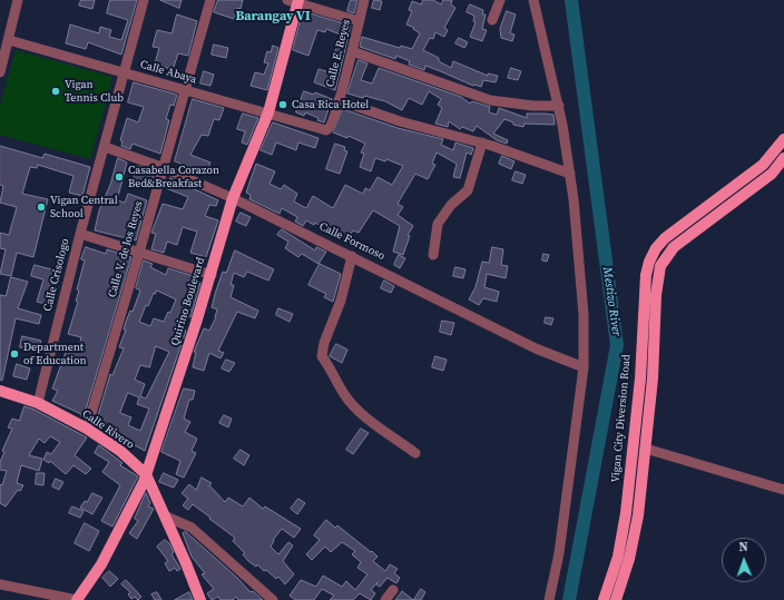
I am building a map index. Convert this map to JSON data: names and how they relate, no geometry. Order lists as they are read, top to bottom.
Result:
{
  "streets": {
    "main road": ["Quirino Boulevard", "Vigan City Diversion Road", "Calle Rivero"],
    "street": [
      "Calle E. Reyes",
      "Calle Abaya",
      "Calle Formoso",
      "Calle V. de los Reyes",
      "Calle Crisologo"
    ]
  },
  "crossings": [
    ["Calle E. Reyes", "Calle Abaya"],
    ["Calle Abaya", "Calle V. de los Reyes"],
    ["Calle Abaya", "Calle Crisologo"],
    ["Calle Abaya", "Quirino Boulevard"],
    ["Calle Formoso", "Calle V. de los Reyes"],
    ["Calle Formoso", "Calle Crisologo"],
    ["Calle Formoso", "Quirino Boulevard"],
    ["Calle V. de los Reyes", "Calle Rivero"],
    ["Calle Crisologo", "Calle Rivero"],
    ["Quirino Boulevard", "Calle Rivero"]
  ],
  "districts": ["Barangay VI"],
  "water": ["Mestizo River"],
  "places": [
    "Vigan Tennis Club",
    "Casa Rica Hotel",
    "Casabella Corazon Bed&Breakfast",
    "Vigan Central School",
    "Department of Education"
  ],
  "north": "top"
}
